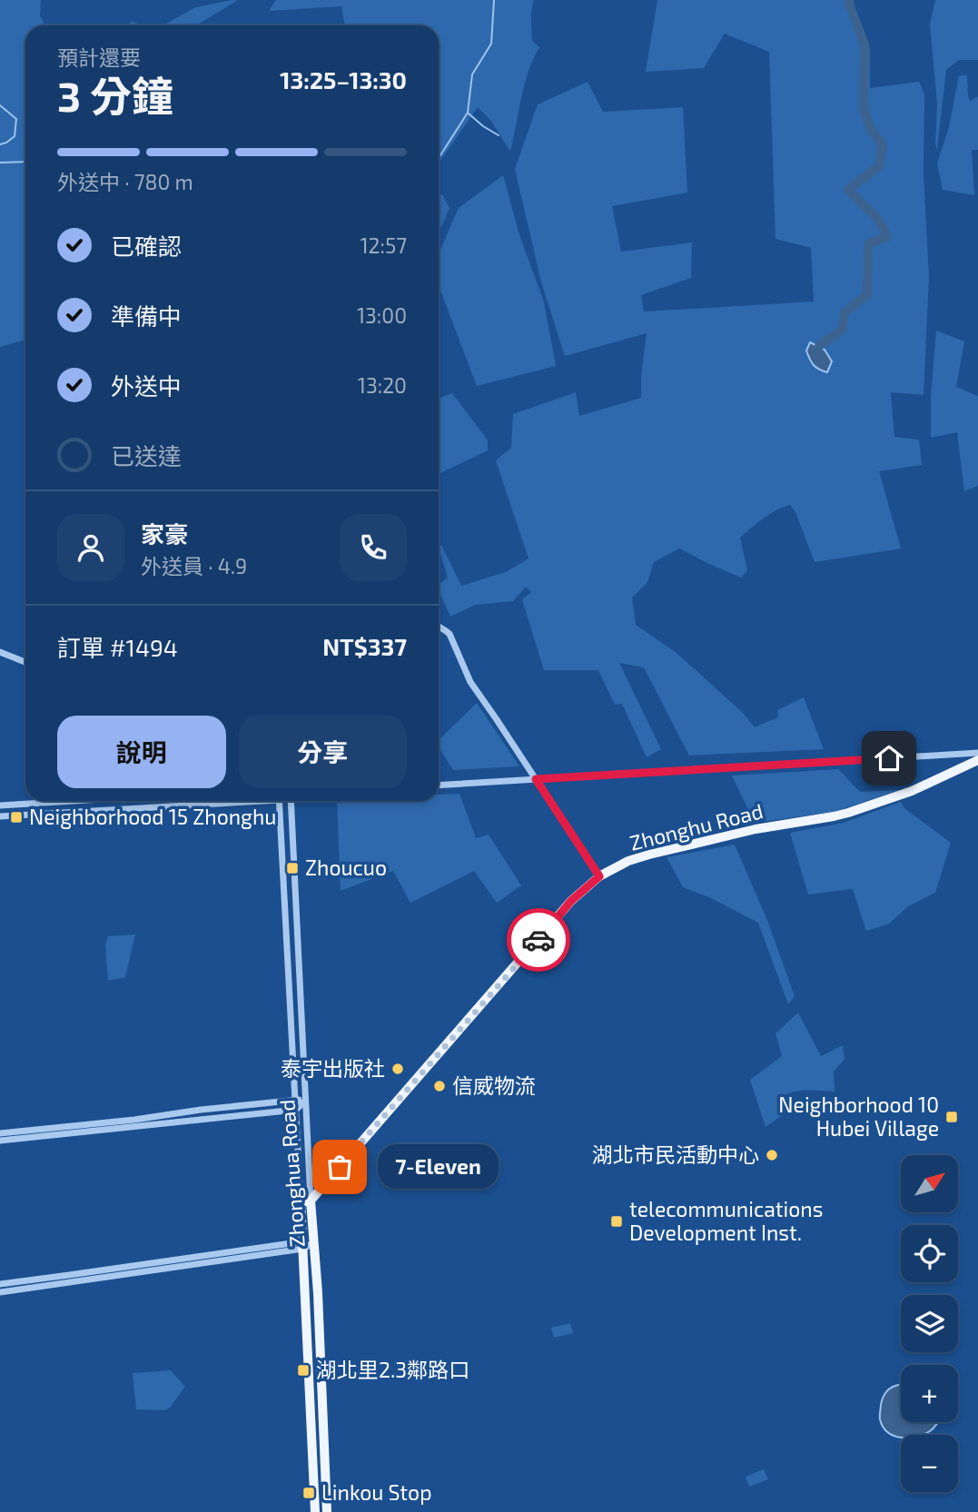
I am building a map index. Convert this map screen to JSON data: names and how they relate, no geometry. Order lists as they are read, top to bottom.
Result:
{
  "streets": {
    "main road": ["Zhonghu Road", "Zhonghua Road"]
  },
  "crossings": [
    ["Zhonghu Road", "Zhonghua Road"]
  ],
  "places": {
    "transit": [
      "Neighborhood 15 Zhonghu",
      "Zhoucuo",
      "Neighborhood 10 Hubei Village",
      "telecommunications Development Inst.",
      "湖北里2.3鄰路口",
      "Linkou Stop"
    ],
    "other": [
      "泰宇出版社",
      "信威物流",
      "湖北市民活動中心",
      "7-Eleven"
    ]
  },
  "north": "top right",
  "page": {
    "heading": ["3 分鐘", "預計還要", "13:25–13:30"],
    "panel": [
      "家豪",
      "外送員 · 4.9",
      "訂單 #1494",
      "NT$337"
    ],
    "bar": "外送中 · 780 m",
    "list": [
      ["已確認", "12:57"],
      ["準備中", "13:00"],
      ["外送中", "13:20"],
      "已送達"
    ],
    "buttons": ["說明", "分享"],
    "bubble": "7-Eleven",
    "map_buttons": ["+", "−"]
  }
}
